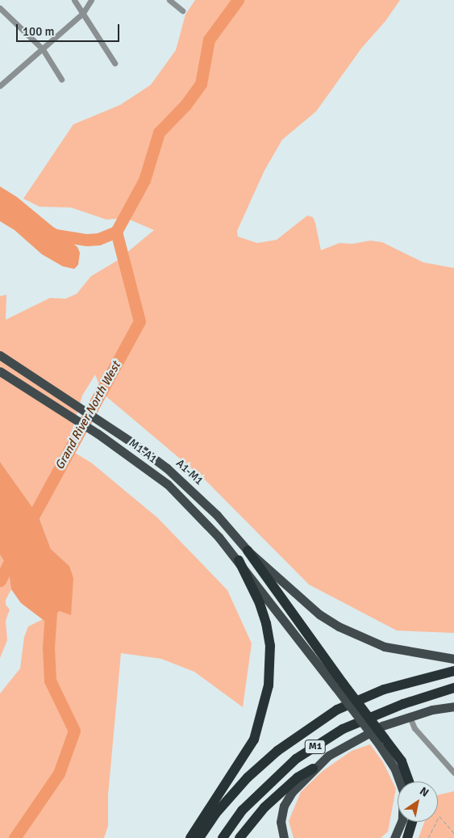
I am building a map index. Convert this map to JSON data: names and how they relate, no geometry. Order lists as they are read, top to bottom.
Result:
{
  "streets": {
    "highway": ["M1"],
    "main road": ["M1-A1", "A1-M1"]
  },
  "water": ["Grand River North West"],
  "scale_bar": "100 m",
  "north": "top right"
}
